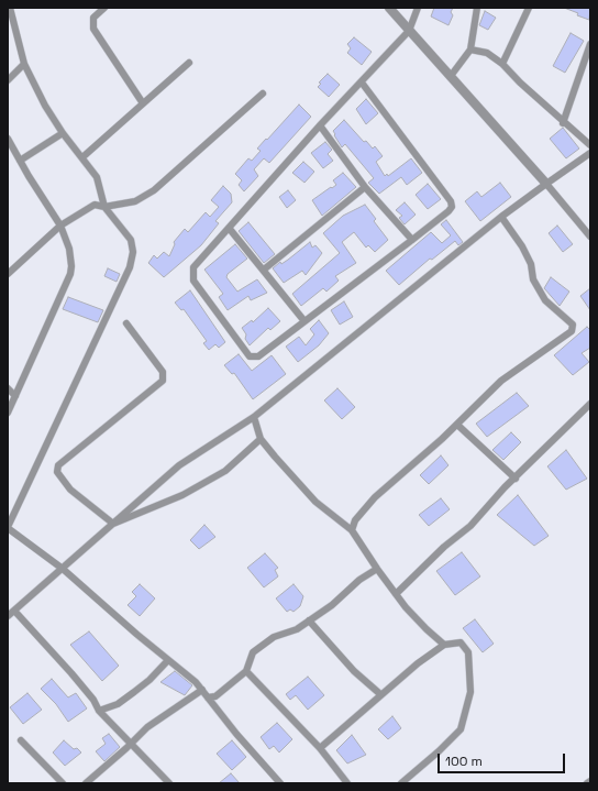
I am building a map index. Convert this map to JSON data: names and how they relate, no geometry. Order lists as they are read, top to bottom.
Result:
{
  "scale_bar": "100 m"
}
